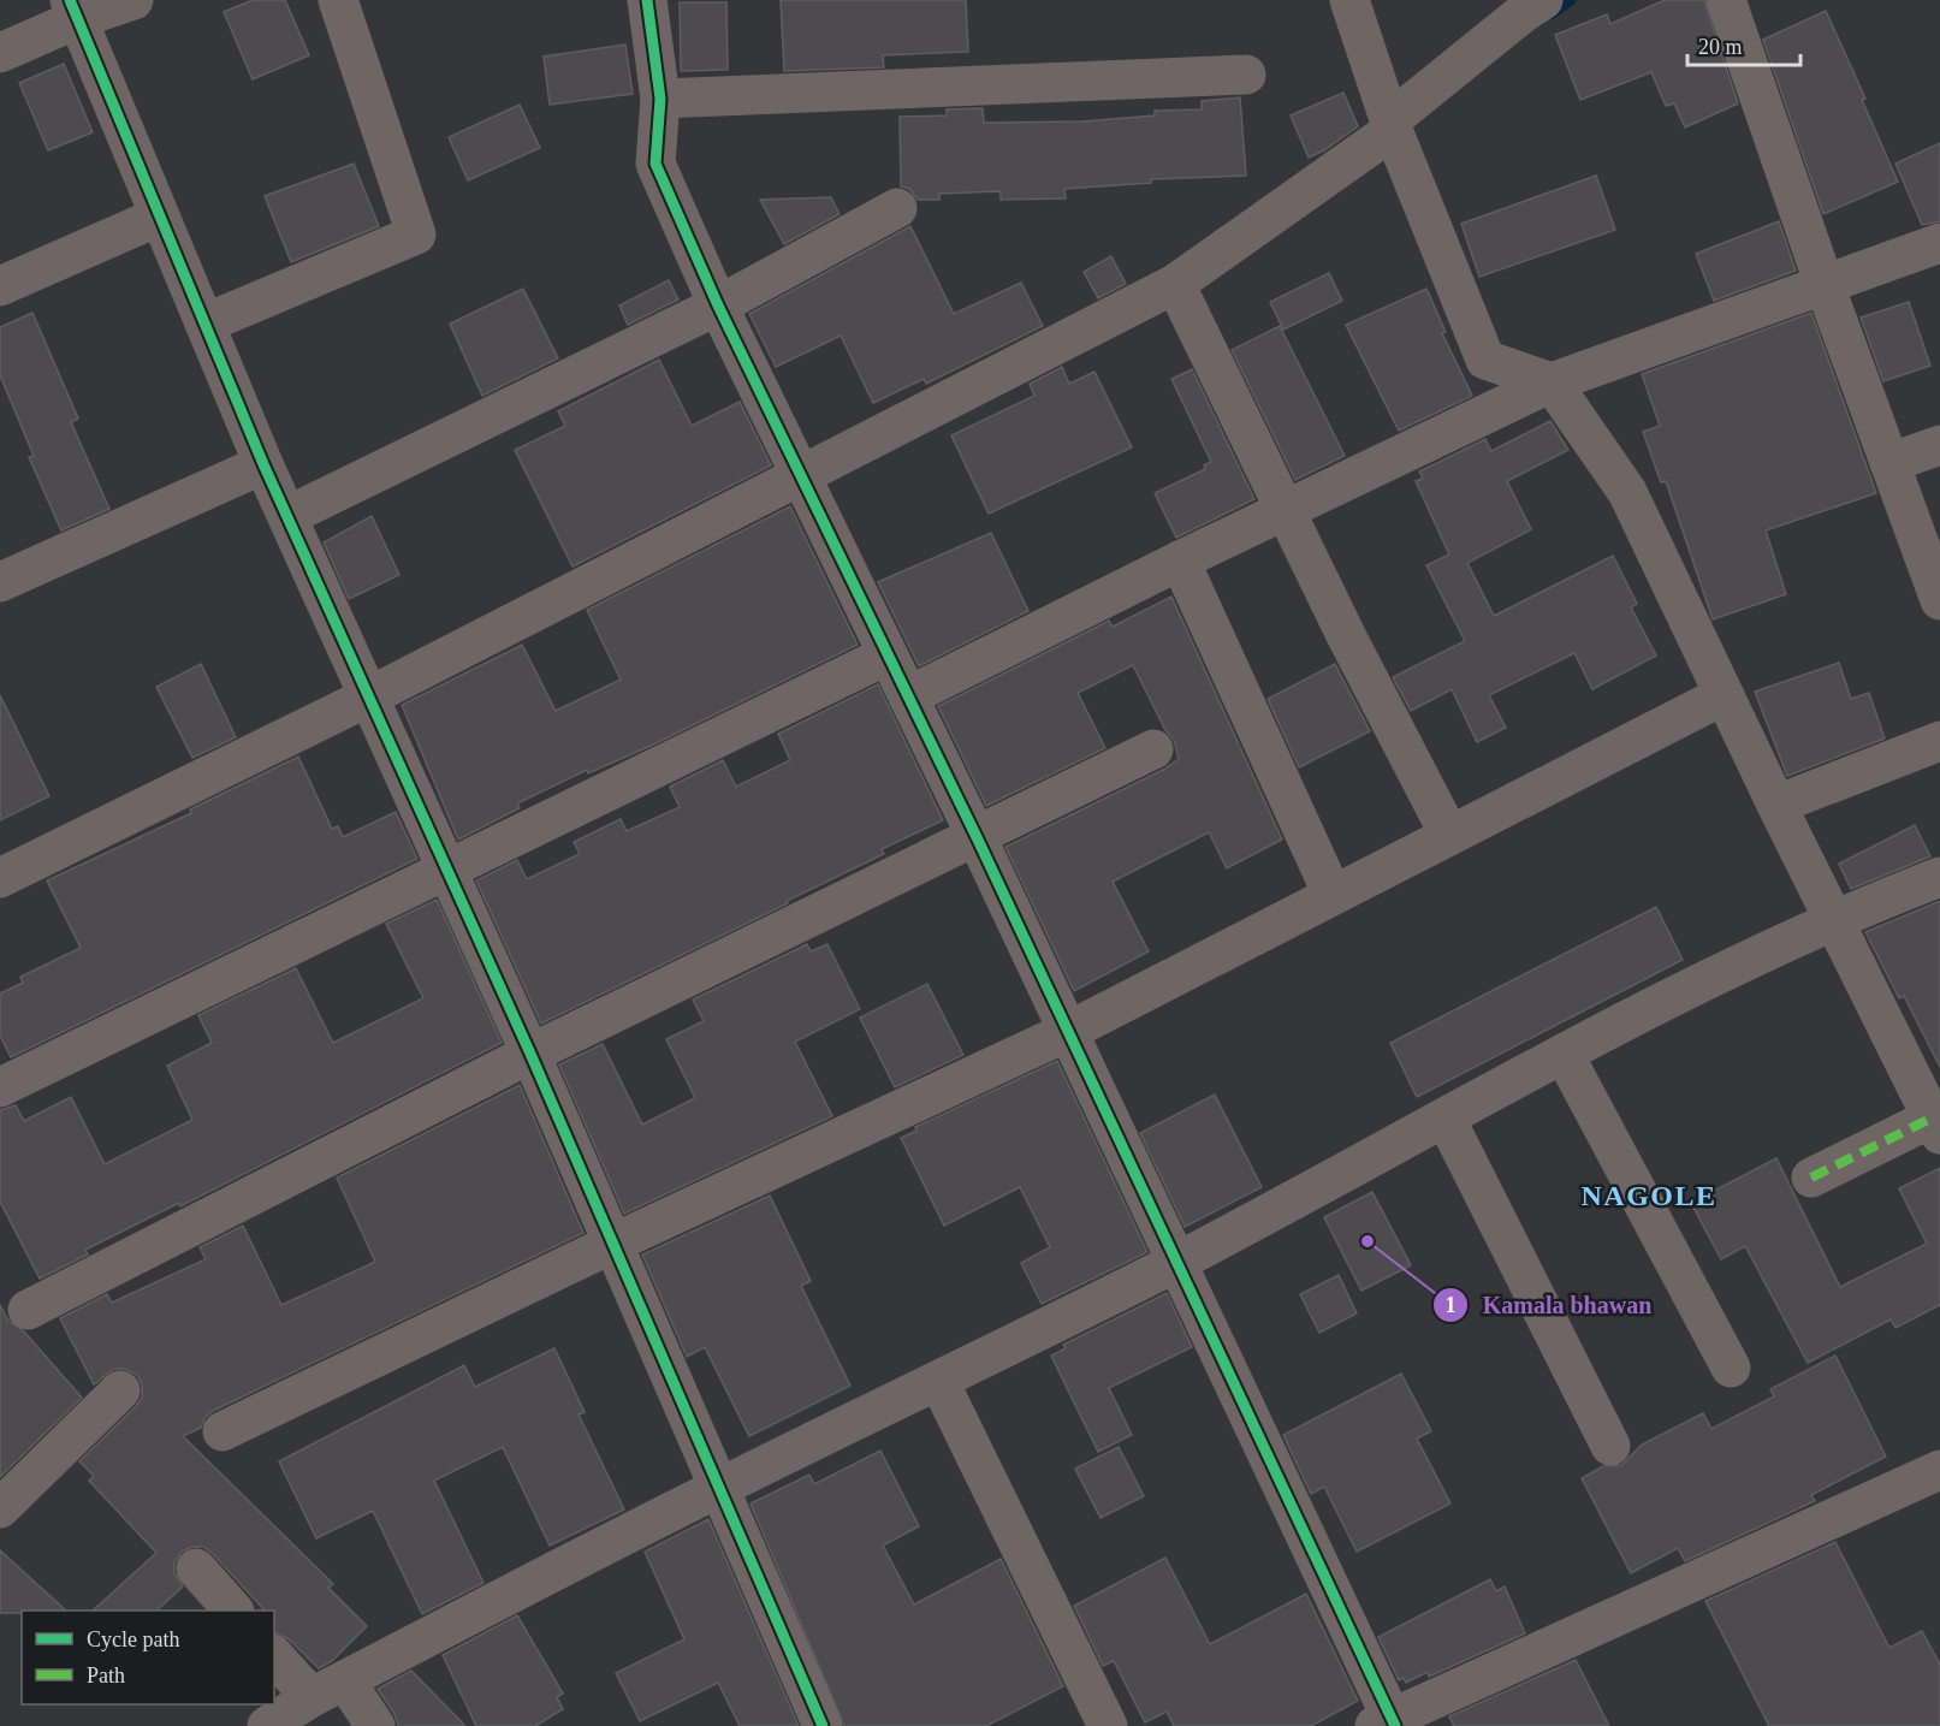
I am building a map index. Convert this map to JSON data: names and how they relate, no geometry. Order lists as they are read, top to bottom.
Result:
{
  "districts": ["NAGOLE"],
  "places": ["Kamala bhawan"],
  "legend": ["Cycle path", "Path"],
  "scale_bar": "20 m"
}
